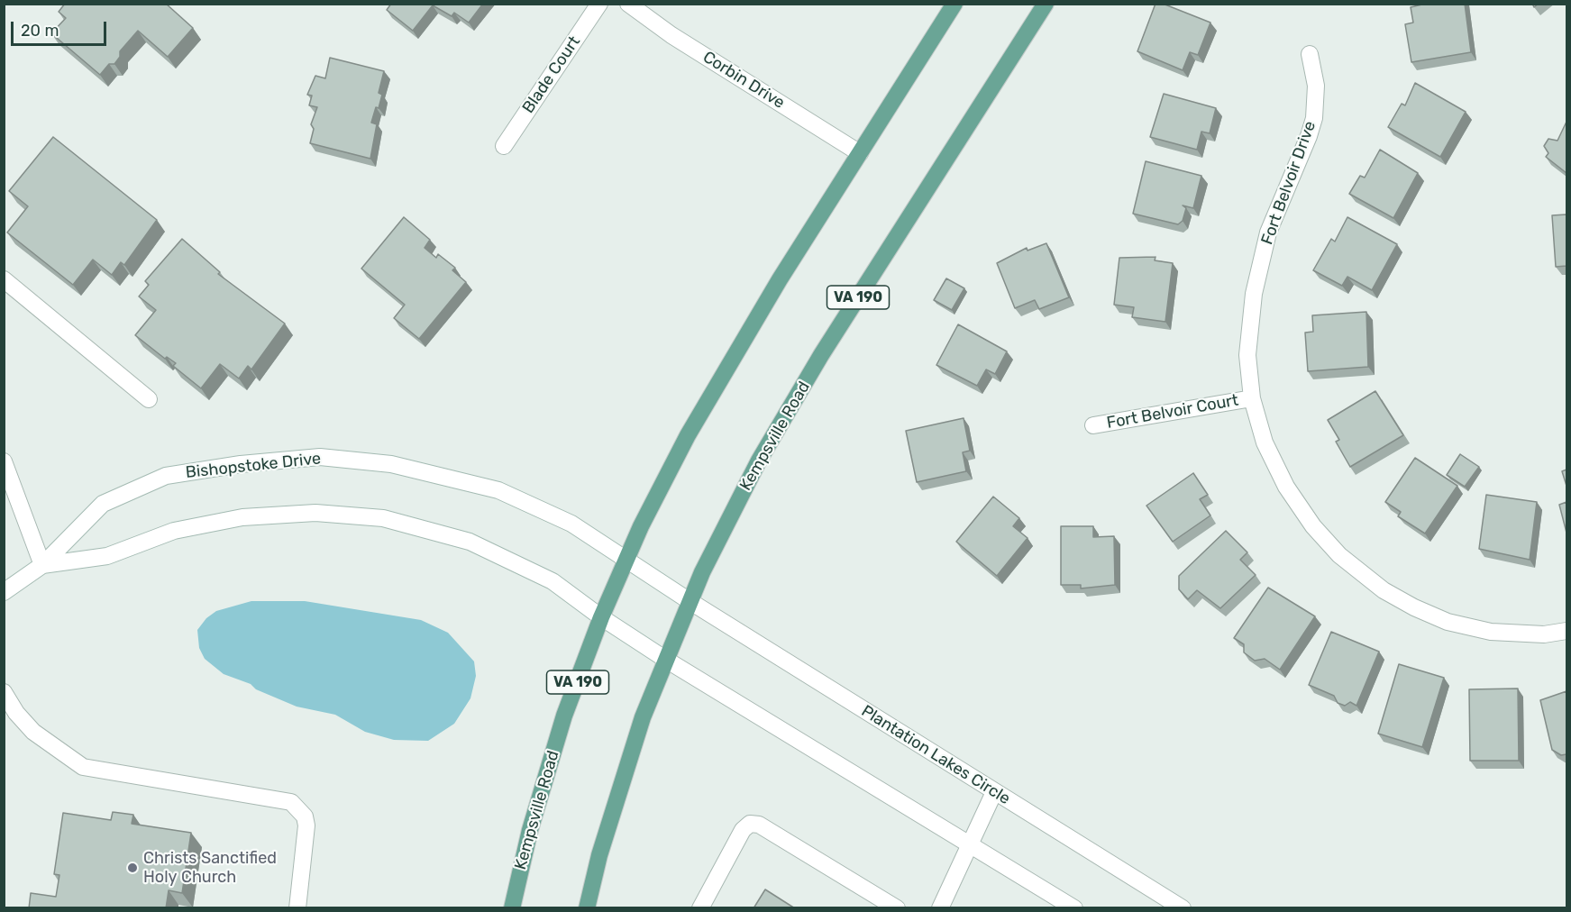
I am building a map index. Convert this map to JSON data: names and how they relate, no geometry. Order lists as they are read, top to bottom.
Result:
{
  "streets": {
    "main road": ["VA 190", "Kempsville Road"],
    "street": [
      "Blade Court",
      "Corbin Drive",
      "Fort Belvoir Drive",
      "Fort Belvoir Court",
      "Bishopstoke Drive",
      "Plantation Lakes Circle"
    ]
  },
  "crossings": [
    ["Corbin Drive", "Kempsville Road"],
    ["Fort Belvoir Drive", "Fort Belvoir Court"],
    ["Kempsville Road", "Bishopstoke Drive"],
    ["Kempsville Road", "Plantation Lakes Circle"],
    ["Bishopstoke Drive", "Plantation Lakes Circle"]
  ],
  "places": ["Christs Sanctified Holy Church"],
  "scale_bar": "20 m"
}
